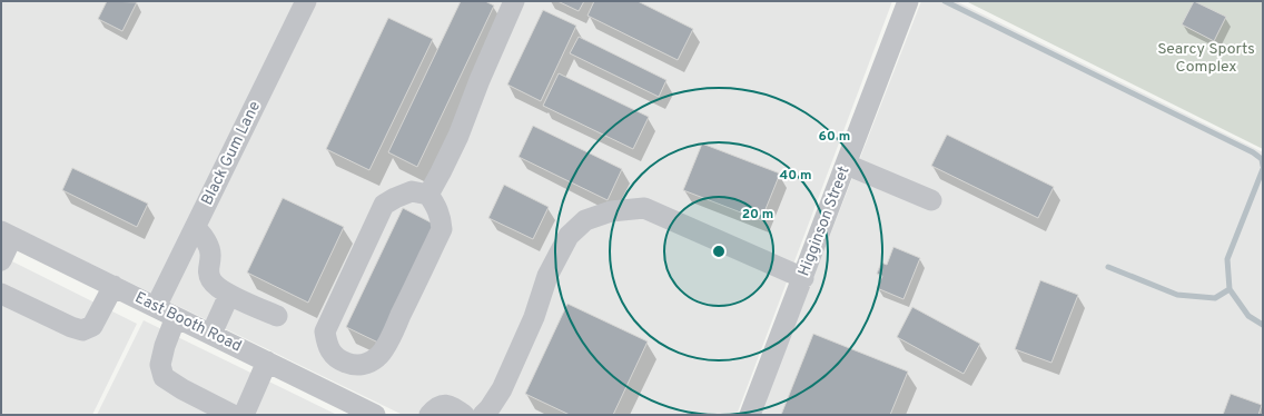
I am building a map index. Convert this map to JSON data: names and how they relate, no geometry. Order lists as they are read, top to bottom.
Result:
{
  "streets": {
    "street": ["Black Gum Lane", "Higginson Street", "East Booth Road"]
  },
  "crossings": [
    ["Black Gum Lane", "East Booth Road"]
  ],
  "parks": ["Searcy Sports Complex"],
  "rings": ["60 m", "40 m", "20 m"]
}
